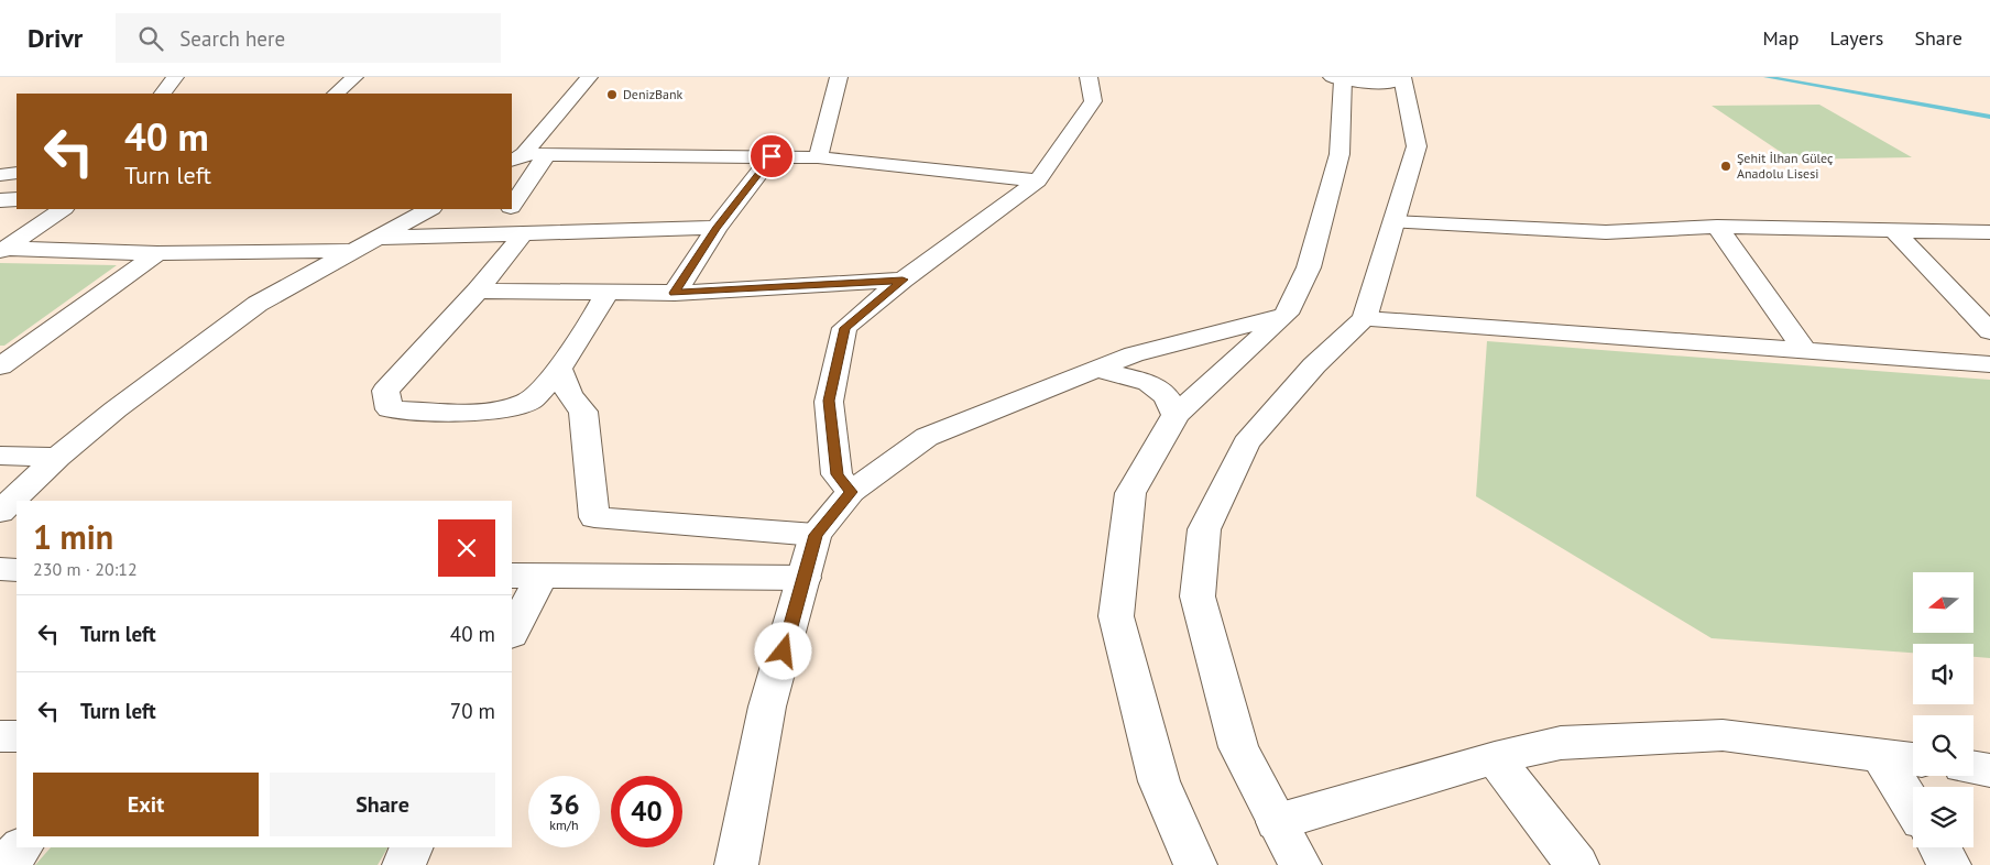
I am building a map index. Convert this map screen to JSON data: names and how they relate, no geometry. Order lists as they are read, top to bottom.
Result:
{
  "places": ["DenizBank", "Şehit İlhan Güleç Anadolu Lisesi"],
  "north": "left",
  "page": {
    "header": "Drivr",
    "search": "Search here",
    "nav": ["Map", "Layers", "Share"],
    "turn": ["40 m", "Turn left"],
    "heading": ["1 min", "230 m · 20:12"],
    "list": [
      {
        "name": "Turn left",
        "value": "40 m"
      },
      {
        "name": "Turn left",
        "value": "70 m"
      }
    ],
    "buttons": ["Exit", "Share"],
    "speed": "36 km/h",
    "limit": "40"
  }
}
